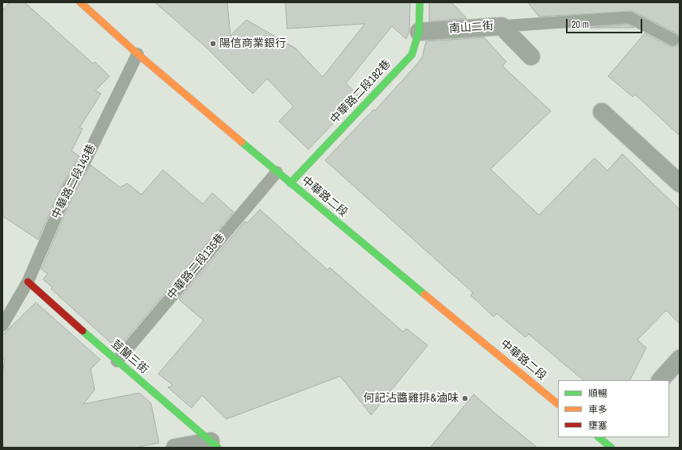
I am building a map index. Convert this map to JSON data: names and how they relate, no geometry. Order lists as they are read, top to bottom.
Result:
{
  "streets": {
    "main road": ["中華路二段182巷", "中華路二段", "荳蘭三街"],
    "street": ["南山二街"],
    "lane": ["中華路二段143巷", "中華路二段135巷"]
  },
  "crossings": [
    ["南山二街", "中華路二段182巷"],
    ["中華路二段182巷", "中華路二段"],
    ["中華路二段143巷", "中華路二段"],
    ["中華路二段143巷", "荳蘭三街"],
    ["中華路二段", "中華路二段135巷"],
    ["中華路二段135巷", "荳蘭三街"]
  ],
  "places": ["陽信商業銀行", "何記沾醬雞排&滷味"],
  "legend": ["順暢", "車多", "壅塞"],
  "scale_bar": "20 m"
}
